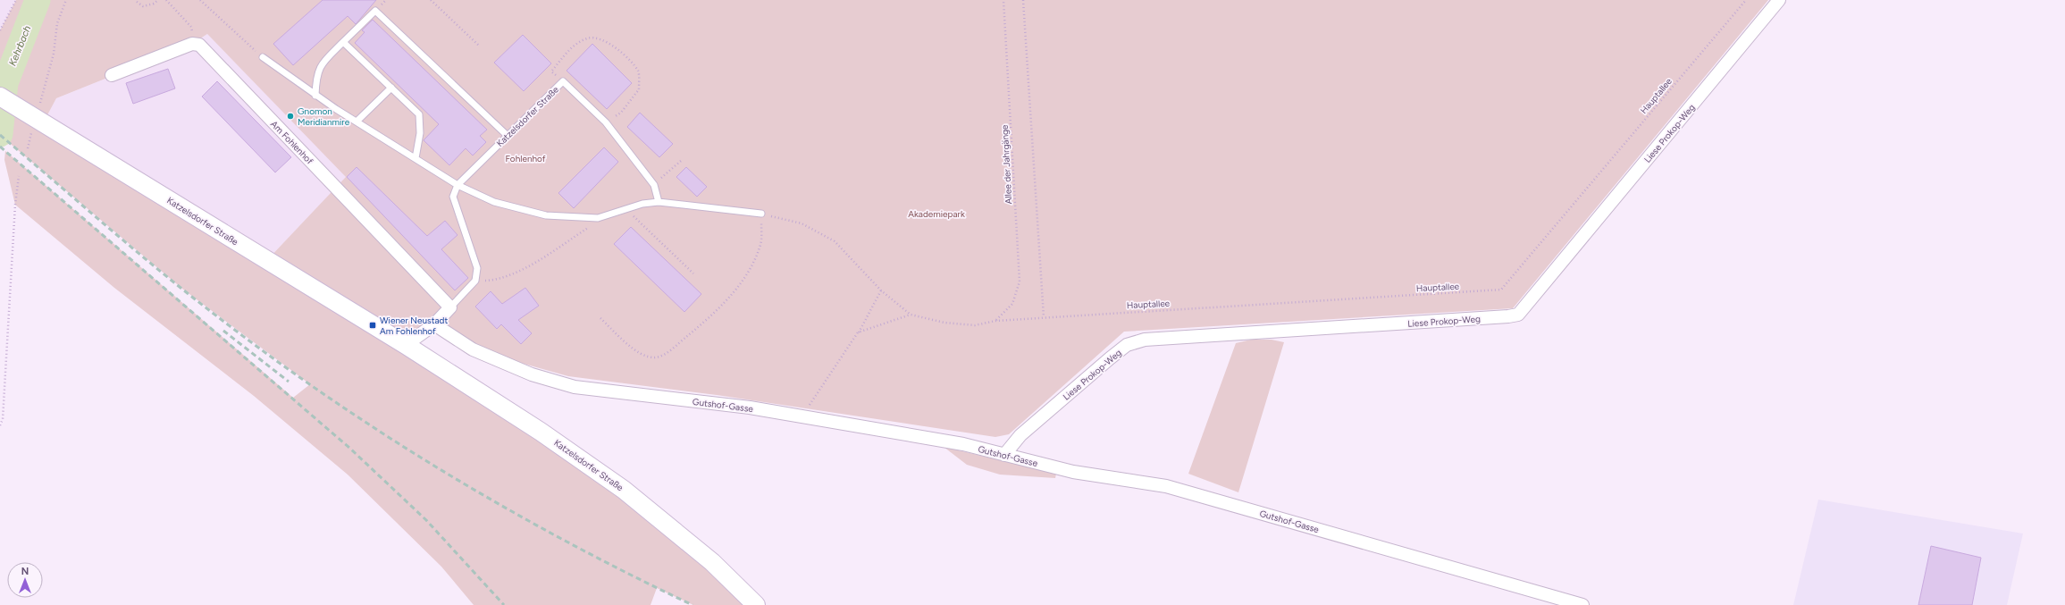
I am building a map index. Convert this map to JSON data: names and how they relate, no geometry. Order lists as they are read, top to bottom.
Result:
{
  "streets": {
    "street": [
      "Katzelsdorfer Straße",
      "Liese Prokop-Weg",
      "Am Fohlenhof",
      "Gutshof-Gasse"
    ],
    "path": ["Hauptallee", "Allee der Jahrgänge"]
  },
  "crossings": [
    ["Hauptallee", "Allee der Jahrgänge"],
    ["Liese Prokop-Weg", "Gutshof-Gasse"]
  ],
  "water": ["Kehrbach"],
  "parks": ["Fohlenhof", "Akademiepark"],
  "places": {
    "other": ["Gnomon Meridianmire"],
    "transit": ["Wiener Neustadt Am Fohlenhof"]
  },
  "north": "top"
}
